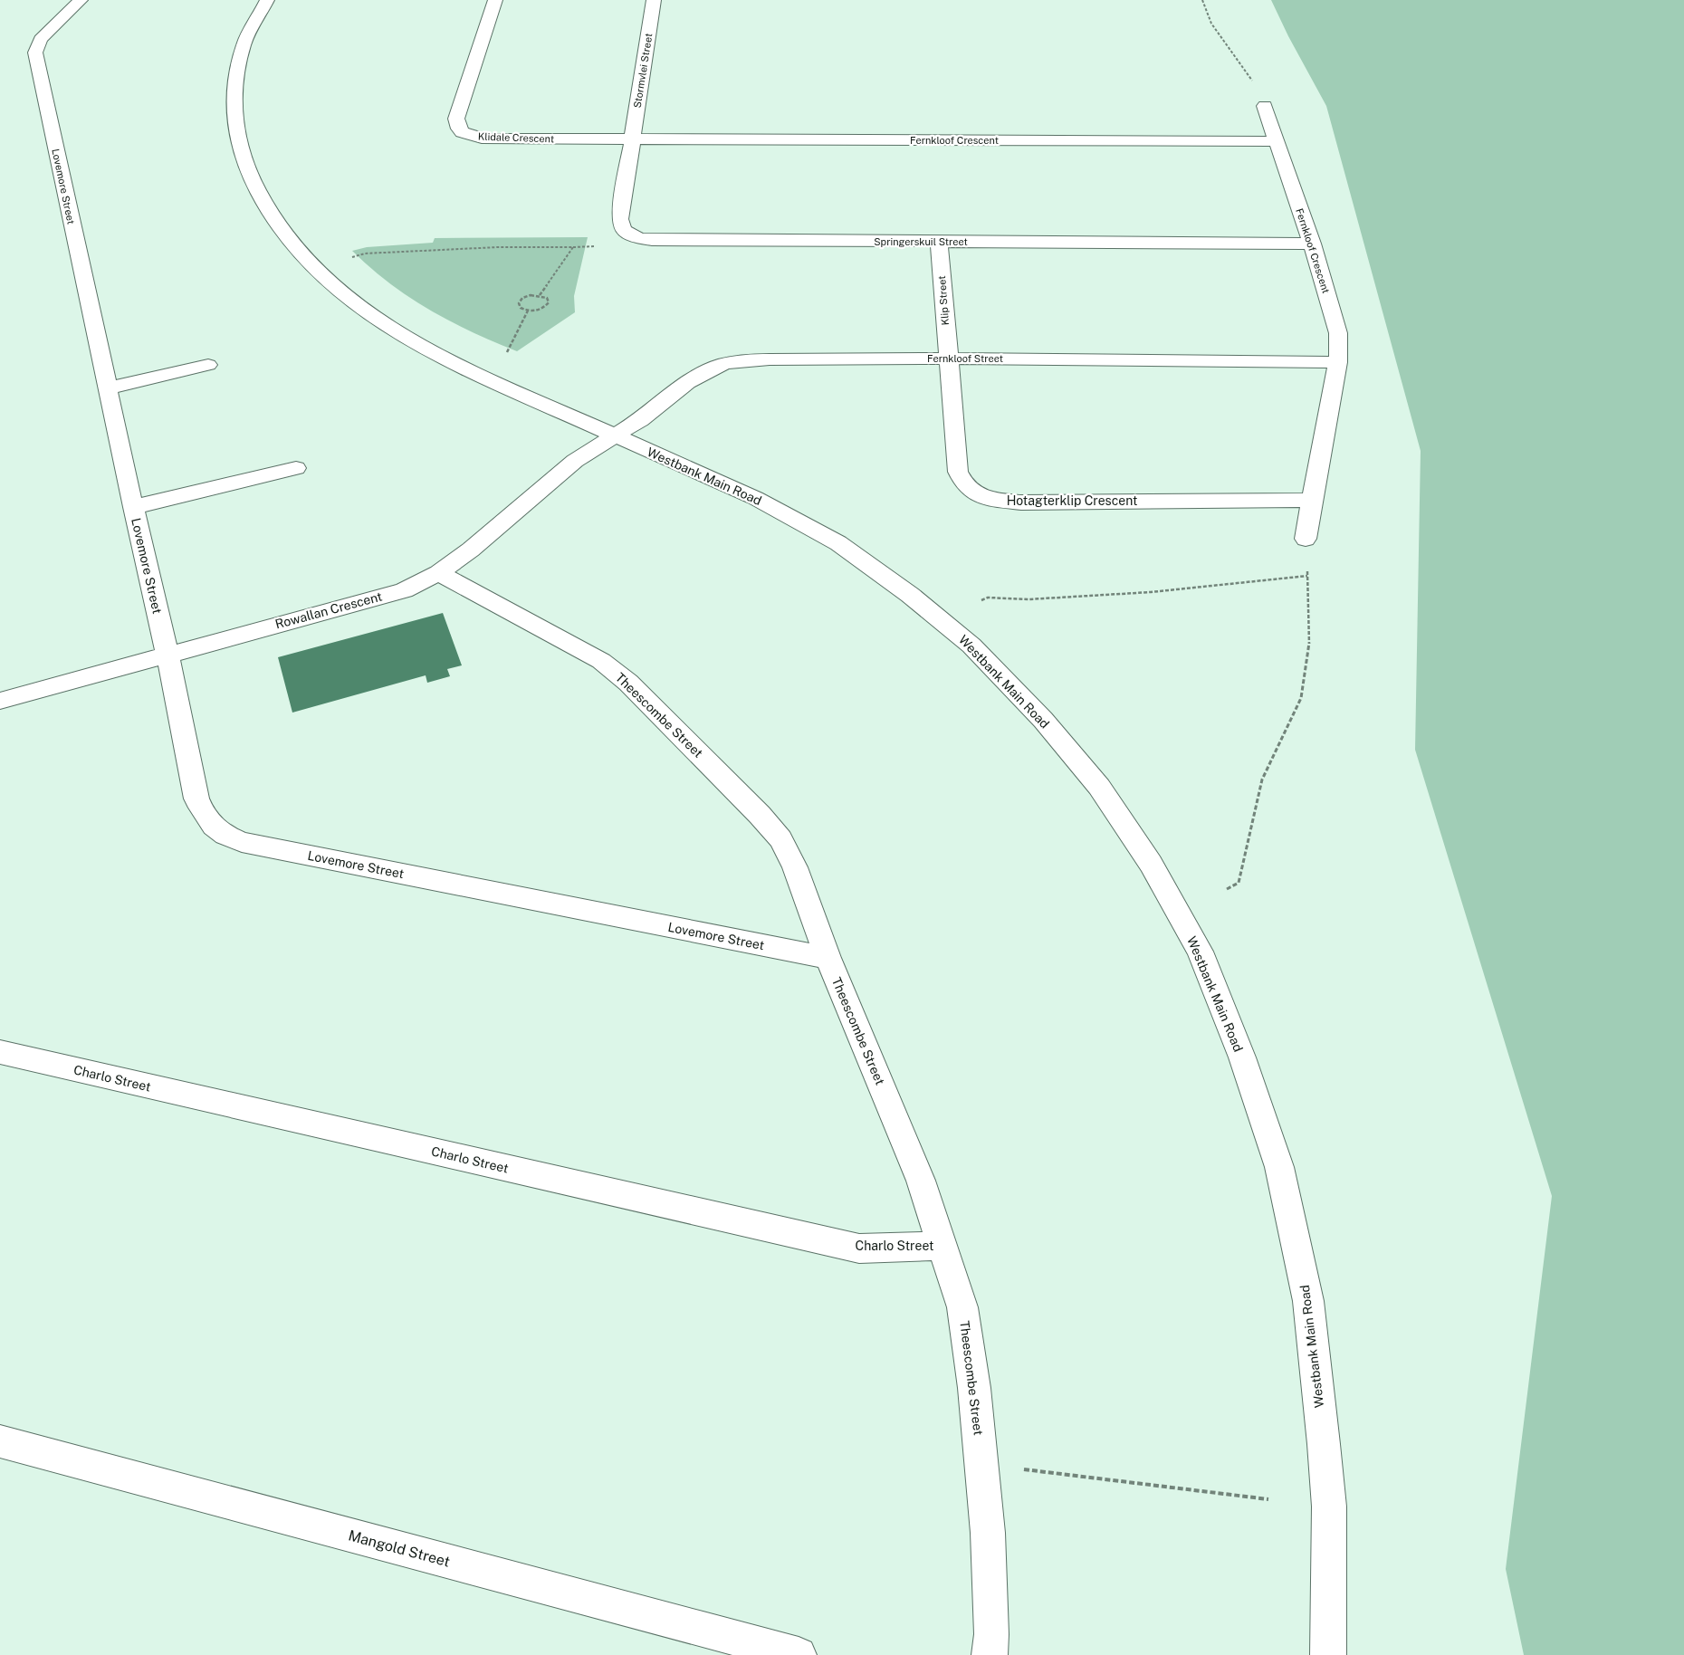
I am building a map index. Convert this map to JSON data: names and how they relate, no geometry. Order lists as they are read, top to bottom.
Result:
{
  "streets": {
    "street": [
      "Stormvlei Street",
      "Klidale Crescent",
      "Fernkloof Crescent",
      "Lovemore Street",
      "Springerskuil Street",
      "Klip Street",
      "Fernkloof Street",
      "Westbank Main Road",
      "Hotagterklip Crescent",
      "Rowallan Crescent",
      "Theescombe Street",
      "Charlo Street",
      "Mangold Street"
    ]
  },
  "crossings": [
    ["Stormvlei Street", "Klidale Crescent"],
    ["Stormvlei Street", "Fernkloof Crescent"],
    ["Stormvlei Street", "Springerskuil Street"],
    ["Klidale Crescent", "Fernkloof Crescent"],
    ["Klidale Crescent", "Springerskuil Street"],
    ["Fernkloof Crescent", "Springerskuil Street"],
    ["Fernkloof Crescent", "Fernkloof Street"],
    ["Lovemore Street", "Rowallan Crescent"],
    ["Lovemore Street", "Theescombe Street"],
    ["Springerskuil Street", "Klip Street"],
    ["Klip Street", "Fernkloof Street"],
    ["Klip Street", "Hotagterklip Crescent"],
    ["Fernkloof Street", "Westbank Main Road"],
    ["Fernkloof Street", "Hotagterklip Crescent"],
    ["Fernkloof Street", "Rowallan Crescent"],
    ["Westbank Main Road", "Rowallan Crescent"],
    ["Rowallan Crescent", "Theescombe Street"],
    ["Theescombe Street", "Charlo Street"]
  ]
}
